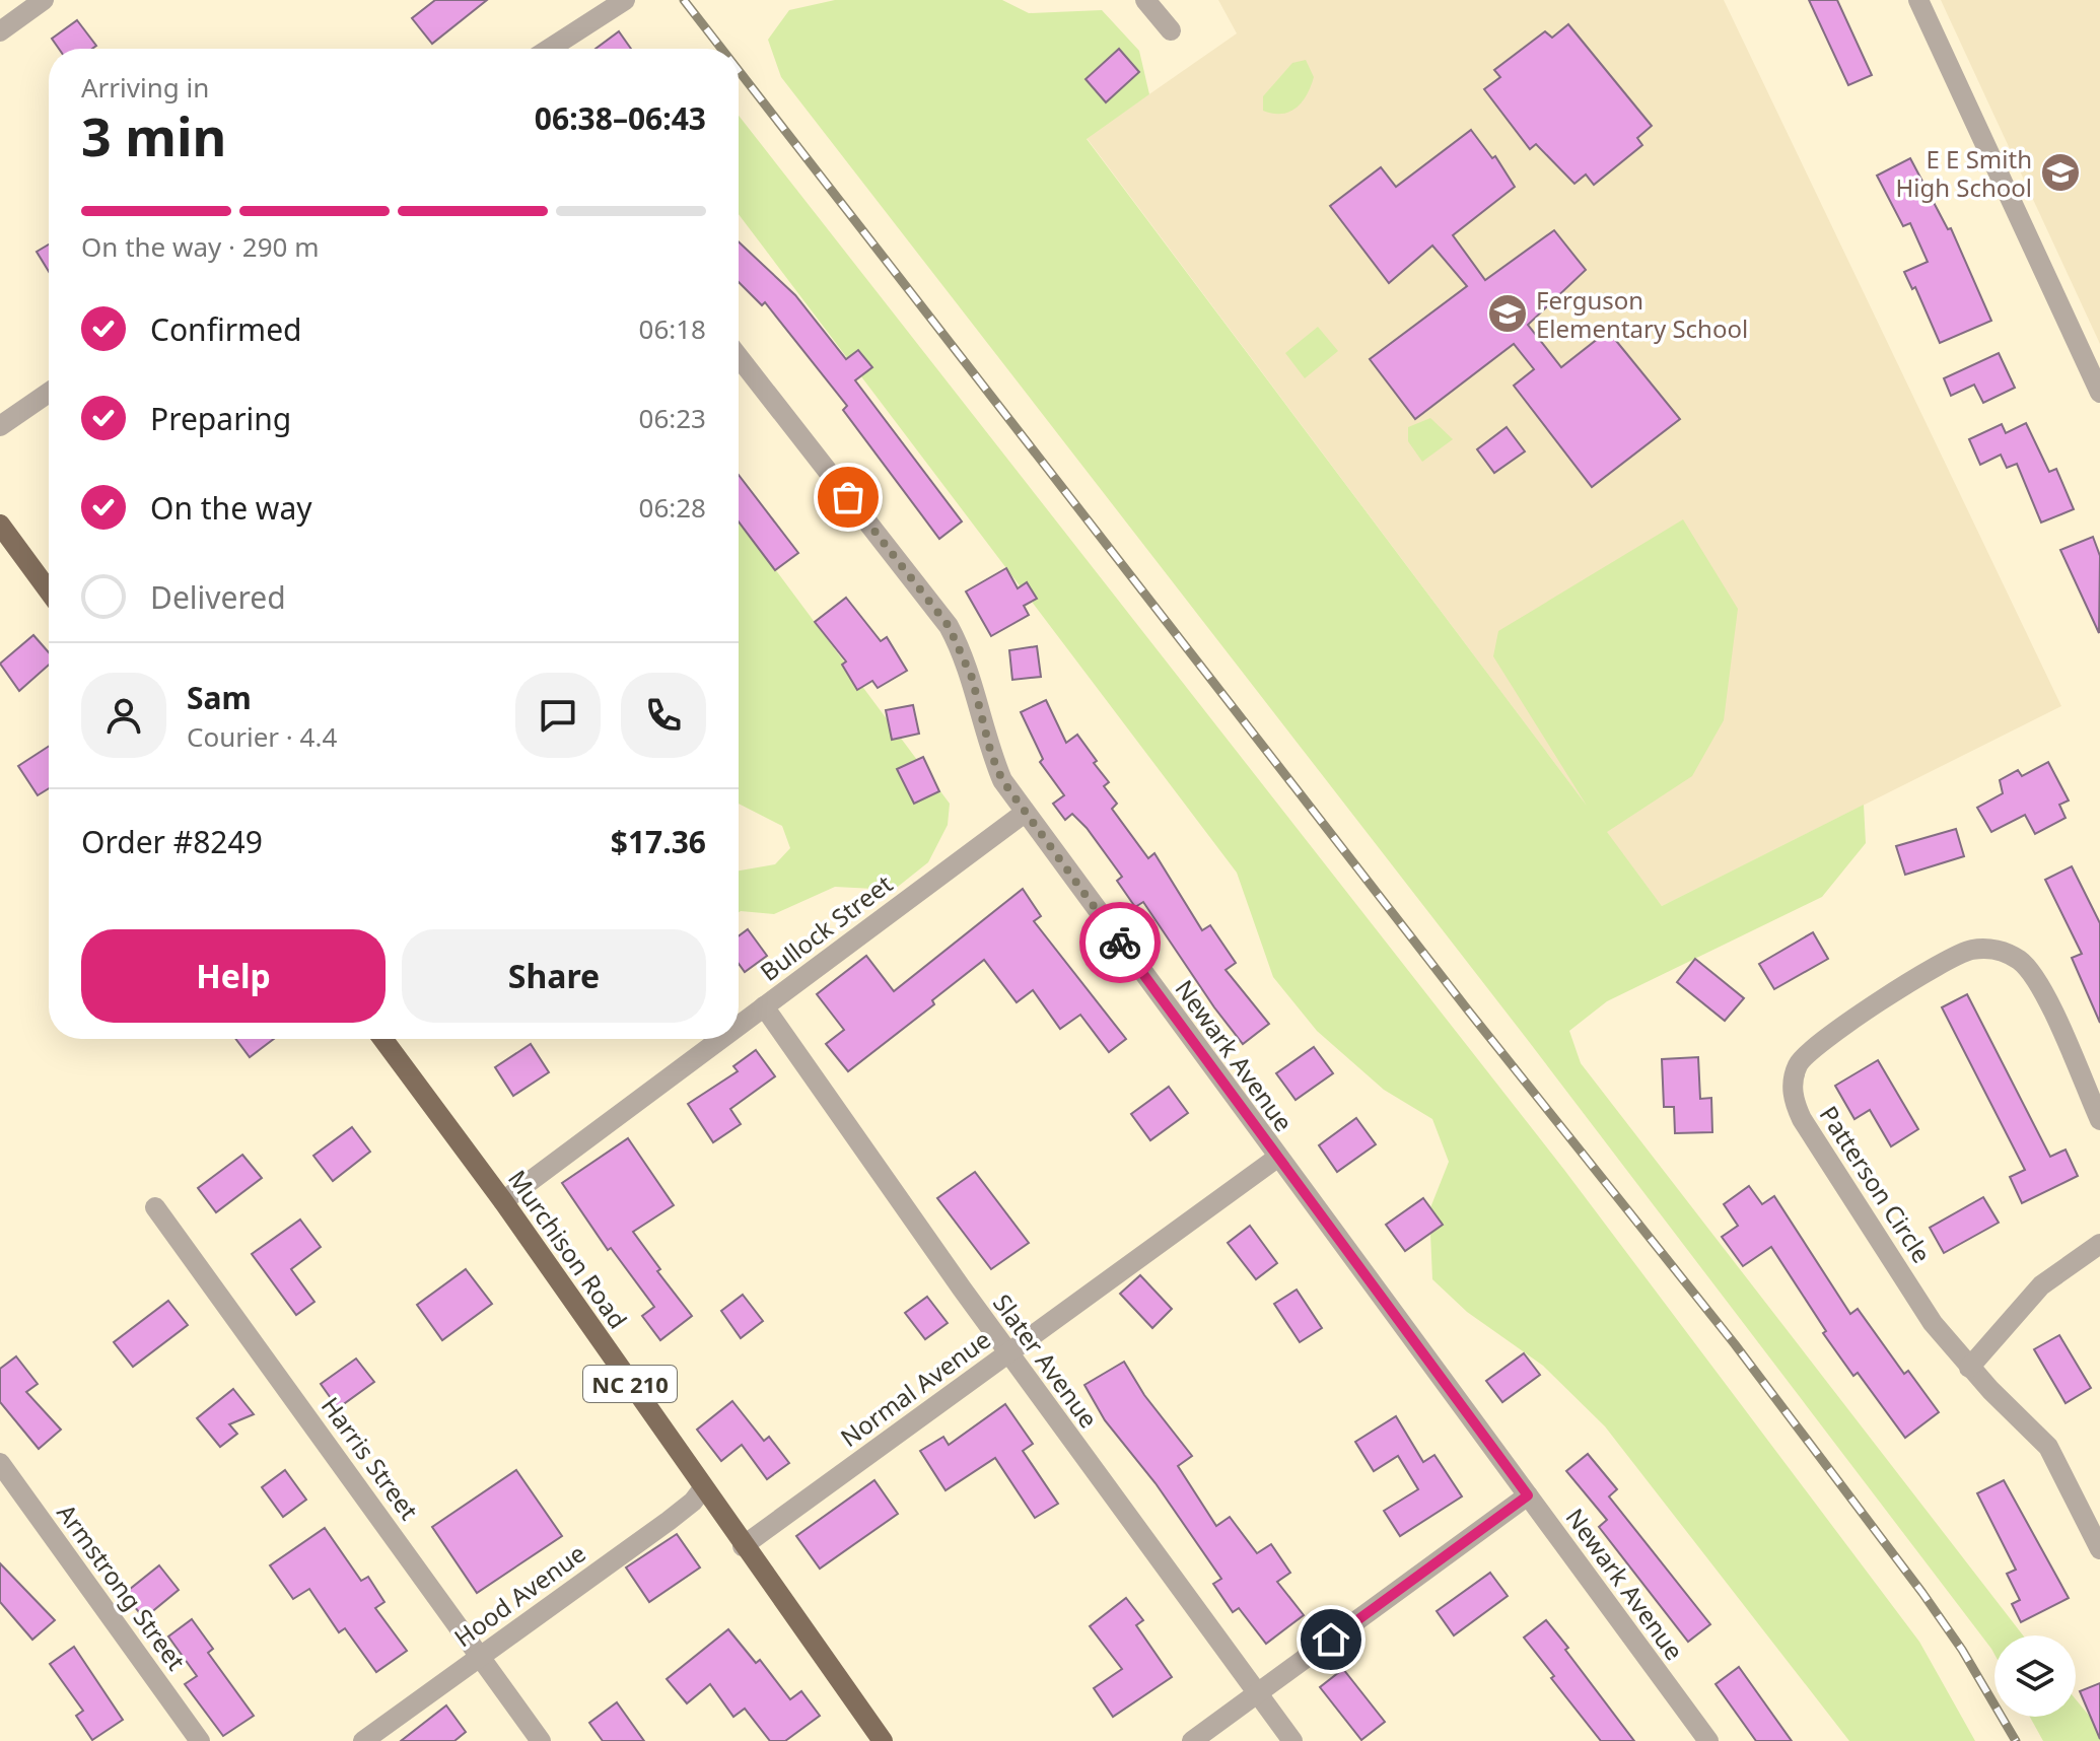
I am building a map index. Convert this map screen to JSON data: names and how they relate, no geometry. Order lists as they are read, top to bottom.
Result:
{
  "streets": {
    "main road": ["Murchison Road", "NC 210"],
    "street": [
      "Bullock Street",
      "Newark Avenue",
      "Patterson Circle",
      "Slater Avenue",
      "Normal Avenue",
      "Harris Street",
      "Armstrong Street",
      "Hood Avenue"
    ]
  },
  "crossings": [
    ["Bullock Street", "Newark Avenue"],
    ["Bullock Street", "Murchison Road"],
    ["Bullock Street", "Slater Avenue"],
    ["Newark Avenue", "Normal Avenue"],
    ["Murchison Road", "Normal Avenue"],
    ["Murchison Road", "Hood Avenue"],
    ["Slater Avenue", "Normal Avenue"],
    ["Harris Street", "Hood Avenue"]
  ],
  "places": {
    "school or university": ["E E Smith High School", "Ferguson Elementary School"]
  },
  "page": {
    "heading": ["3 min", "Arriving in", "06:38–06:43"],
    "panel": [
      "Sam",
      "Courier · 4.4",
      "Order #8249",
      "$17.36"
    ],
    "bar": "On the way · 290 m",
    "list": [
      ["Confirmed", "06:18"],
      ["Preparing", "06:23"],
      ["On the way", "06:28"],
      "Delivered"
    ],
    "buttons": ["Help", "Share"]
  }
}
